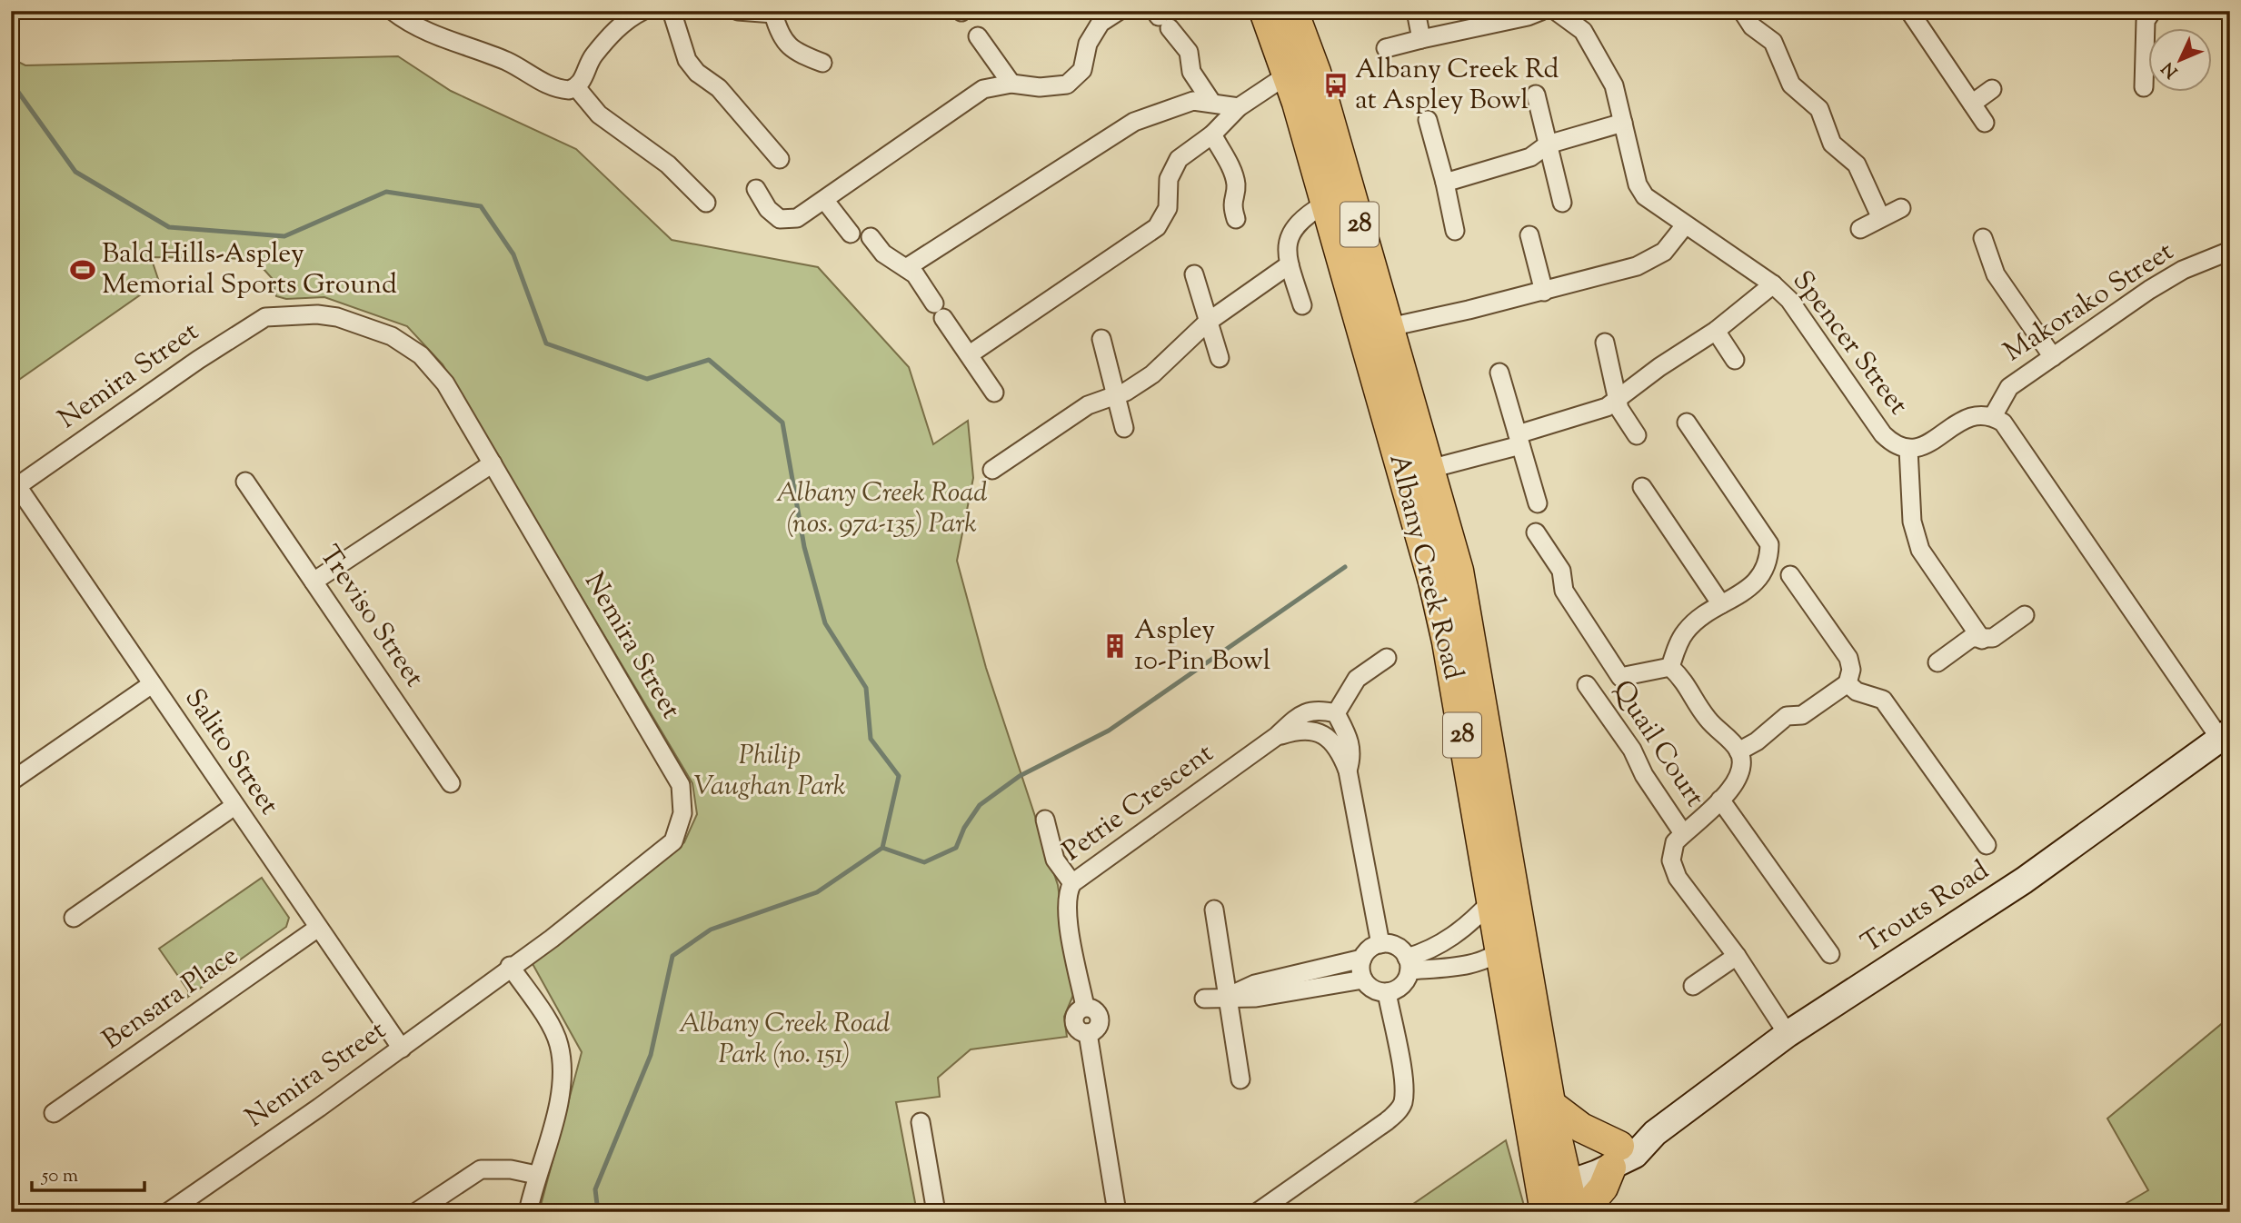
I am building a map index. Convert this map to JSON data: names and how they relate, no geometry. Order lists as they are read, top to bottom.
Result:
{
  "streets": {
    "main road": ["28", "Albany Creek Road"],
    "street": [
      "Makorako Street",
      "Spencer Street",
      "Nemira Street",
      "Treviso Street",
      "Quail Court",
      "Salito Street",
      "Petrie Crescent",
      "Trouts Road",
      "Bensara Place"
    ]
  },
  "crossings": [
    ["Makorako Street", "Spencer Street"],
    ["Nemira Street", "Salito Street"],
    ["Albany Creek Road", "Trouts Road"],
    ["Salito Street", "Bensara Place"]
  ],
  "parks": ["Albany Creek Road (nos. 97a-135) Park", "Philip Vaughan Park", "Albany Creek Road Park (no. 151)"],
  "places": {
    "bus stop": ["Albany Creek Rd at Aspley Bowl"],
    "sports": ["Bald Hills-Aspley Memorial Sports Ground"],
    "building": ["Aspley 10-Pin Bowl"]
  },
  "scale_bar": "50 m",
  "north": "bottom left"
}
